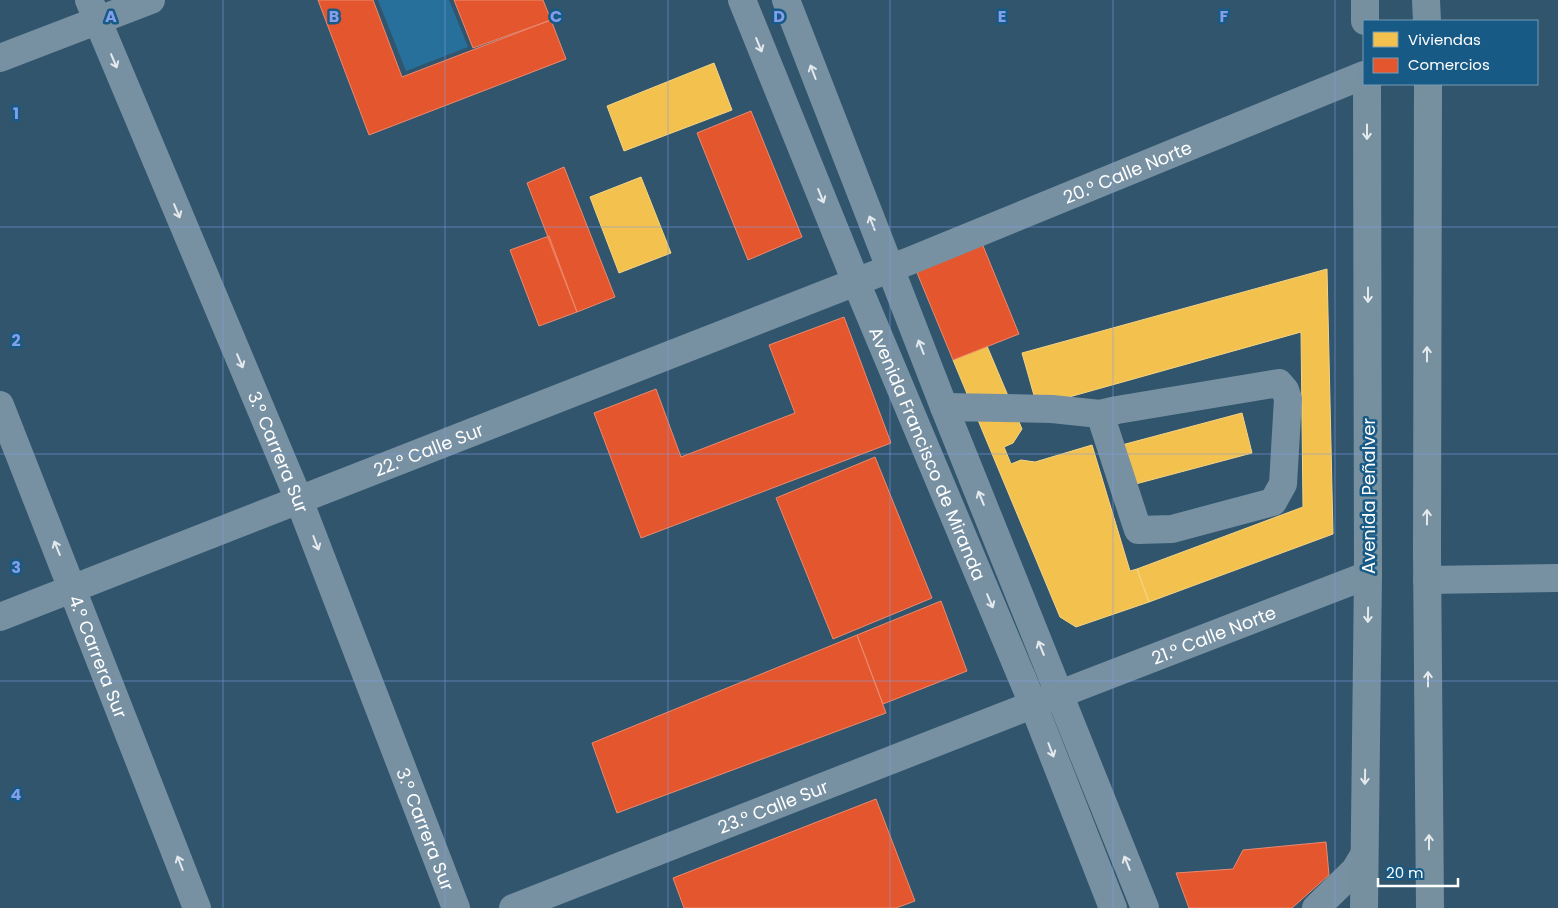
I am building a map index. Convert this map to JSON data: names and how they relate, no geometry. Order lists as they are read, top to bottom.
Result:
{
  "streets": {
    "main road": ["Avenida Peñalver"],
    "street": [
      "20.° Calle Norte",
      "22.° Calle Sur",
      "3.° Carrera Sur",
      "Avenida Francisco de Miranda",
      "21.° Calle Norte",
      "4.° Carrera Sur",
      "23.° Calle Sur"
    ]
  },
  "crossings": [
    ["20.° Calle Norte", "22.° Calle Sur"],
    ["20.° Calle Norte", "Avenida Francisco de Miranda"],
    ["22.° Calle Sur", "3.° Carrera Sur"],
    ["22.° Calle Sur", "Avenida Francisco de Miranda"],
    ["22.° Calle Sur", "4.° Carrera Sur"],
    ["Avenida Francisco de Miranda", "21.° Calle Norte"],
    ["Avenida Francisco de Miranda", "23.° Calle Sur"],
    ["Avenida Peñalver", "21.° Calle Norte"],
    ["21.° Calle Norte", "23.° Calle Sur"]
  ],
  "one_way": ["3.° Carrera Sur", "4.° Carrera Sur"],
  "legend": ["Viviendas", "Comercios"],
  "scale_bar": "20 m",
  "grid": {
    "columns": [
      "A",
      "B",
      "C",
      "D",
      "E",
      "F"
    ],
    "rows": [
      "1",
      "2",
      "3",
      "4"
    ]
  }
}
